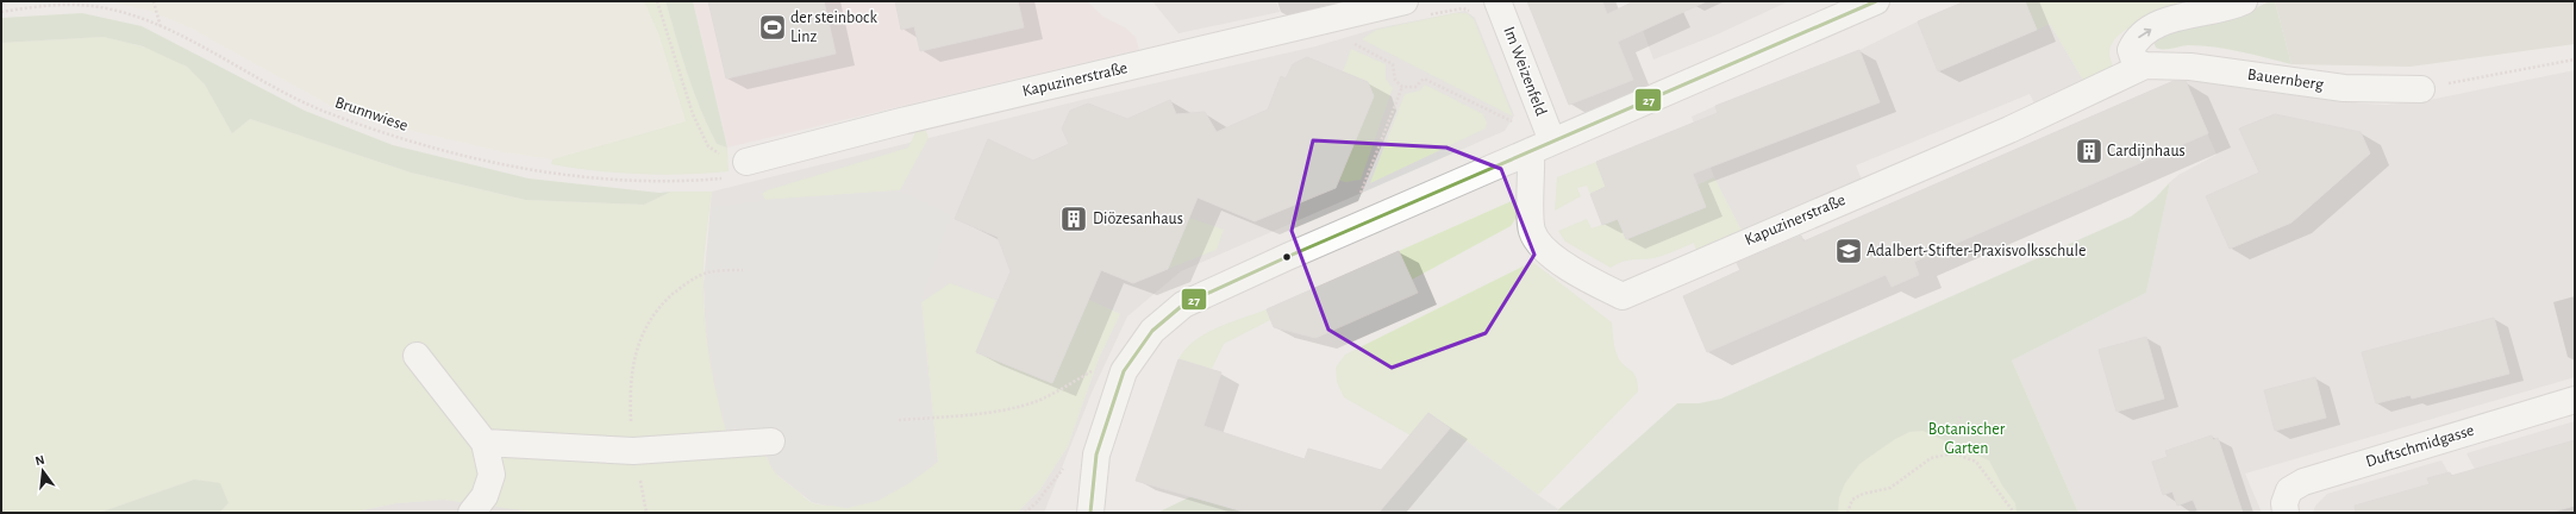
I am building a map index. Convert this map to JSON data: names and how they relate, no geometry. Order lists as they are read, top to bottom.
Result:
{
  "streets": {
    "street": [
      "Im Weizenfeld",
      "Kapuzinerstraße",
      "Bauernberg",
      "Duftschmidgasse"
    ],
    "path": ["Brunnwiese"]
  },
  "crossings": [
    ["Im Weizenfeld", "Kapuzinerstraße"],
    ["Kapuzinerstraße", "Bauernberg"],
    ["Kapuzinerstraße", "Brunnwiese"]
  ],
  "parks": ["Botanischer Garten"],
  "places": {
    "sports": ["der steinbock Linz"],
    "building": ["Cardijnhaus", "Diözesanhaus"],
    "school or university": ["Adalbert-Stifter-Praxisvolksschule"]
  },
  "lines": ["transit line 27"],
  "north": "top"
}
